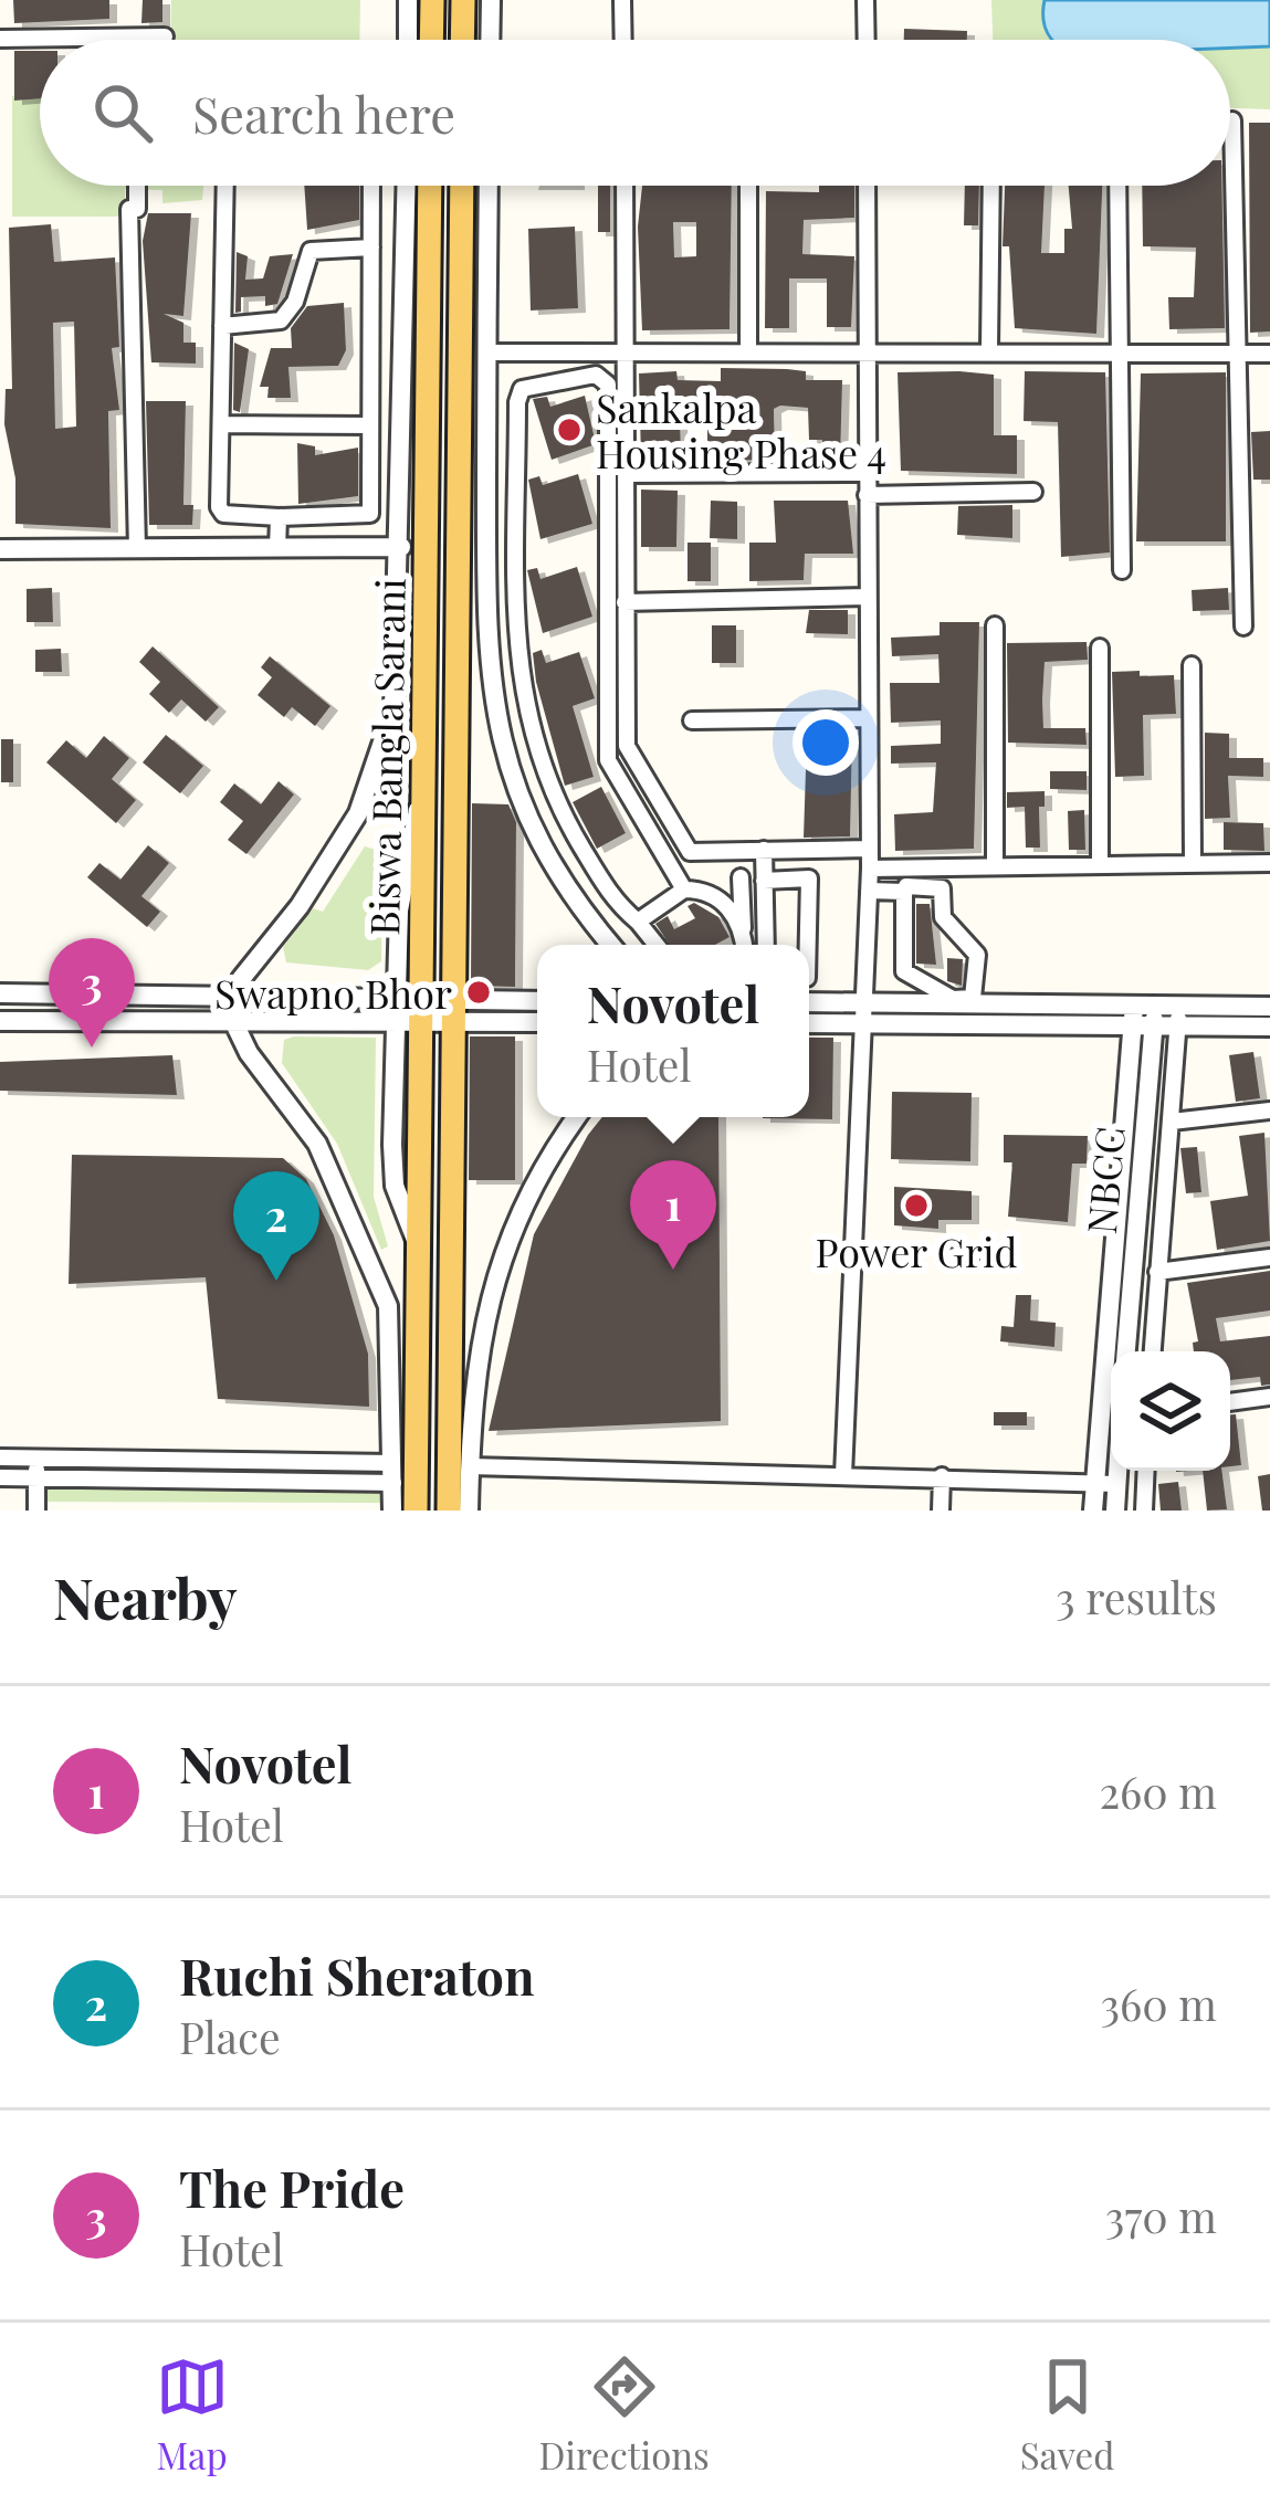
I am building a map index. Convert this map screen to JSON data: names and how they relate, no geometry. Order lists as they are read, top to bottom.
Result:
{
  "streets": {
    "main road": ["Biswa Bangla Sarani"],
    "street": ["NBCC"]
  },
  "places": ["Sankalpa Housing Phase 4", "Swapno Bhor", "Power Grid"],
  "page": {
    "search": "Search here",
    "pins": ["3", "1", "2"],
    "popup": ["Novotel", "Hotel"],
    "heading": ["Nearby", "3 results"],
    "list": [
      {
        "mark": "1",
        "name": "Novotel",
        "note": "Hotel",
        "value": "260 m"
      },
      {
        "mark": "2",
        "name": "Ruchi Sheraton",
        "note": "Place",
        "value": "360 m"
      },
      {
        "mark": "3",
        "name": "The Pride",
        "note": "Hotel",
        "value": "370 m"
      }
    ],
    "nav": ["Map", "Directions", "Saved"]
  }
}
